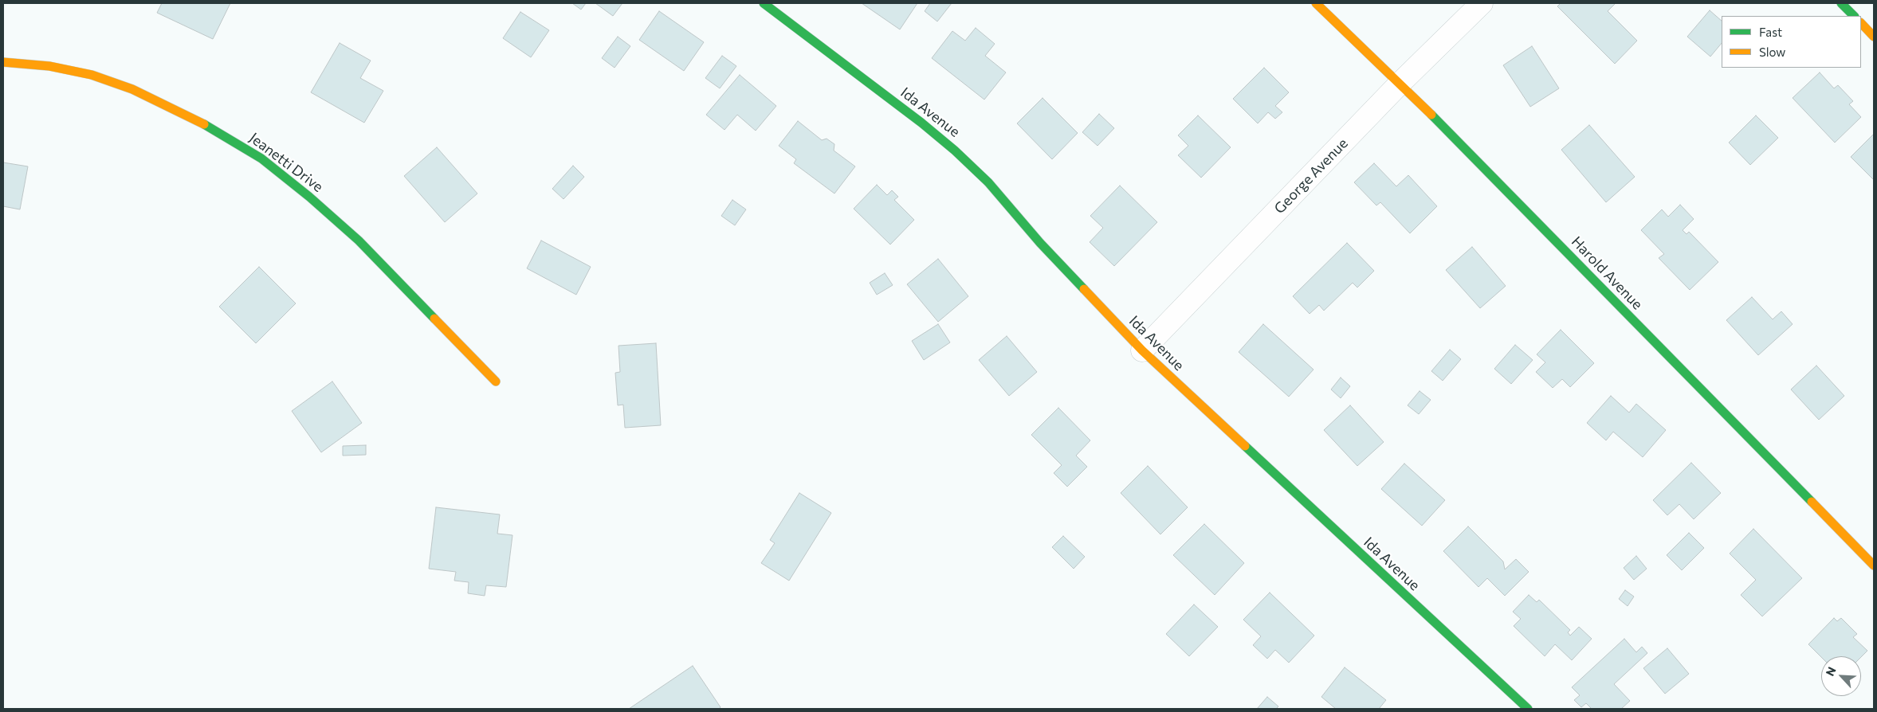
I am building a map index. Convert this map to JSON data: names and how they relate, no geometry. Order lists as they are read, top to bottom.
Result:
{
  "streets": {
    "street": [
      "Ida Avenue",
      "Jeanetti Drive",
      "George Avenue",
      "Harold Avenue"
    ]
  },
  "crossings": [
    ["Ida Avenue", "George Avenue"],
    ["George Avenue", "Harold Avenue"]
  ],
  "legend": ["Fast", "Slow"],
  "north": "top left"
}
